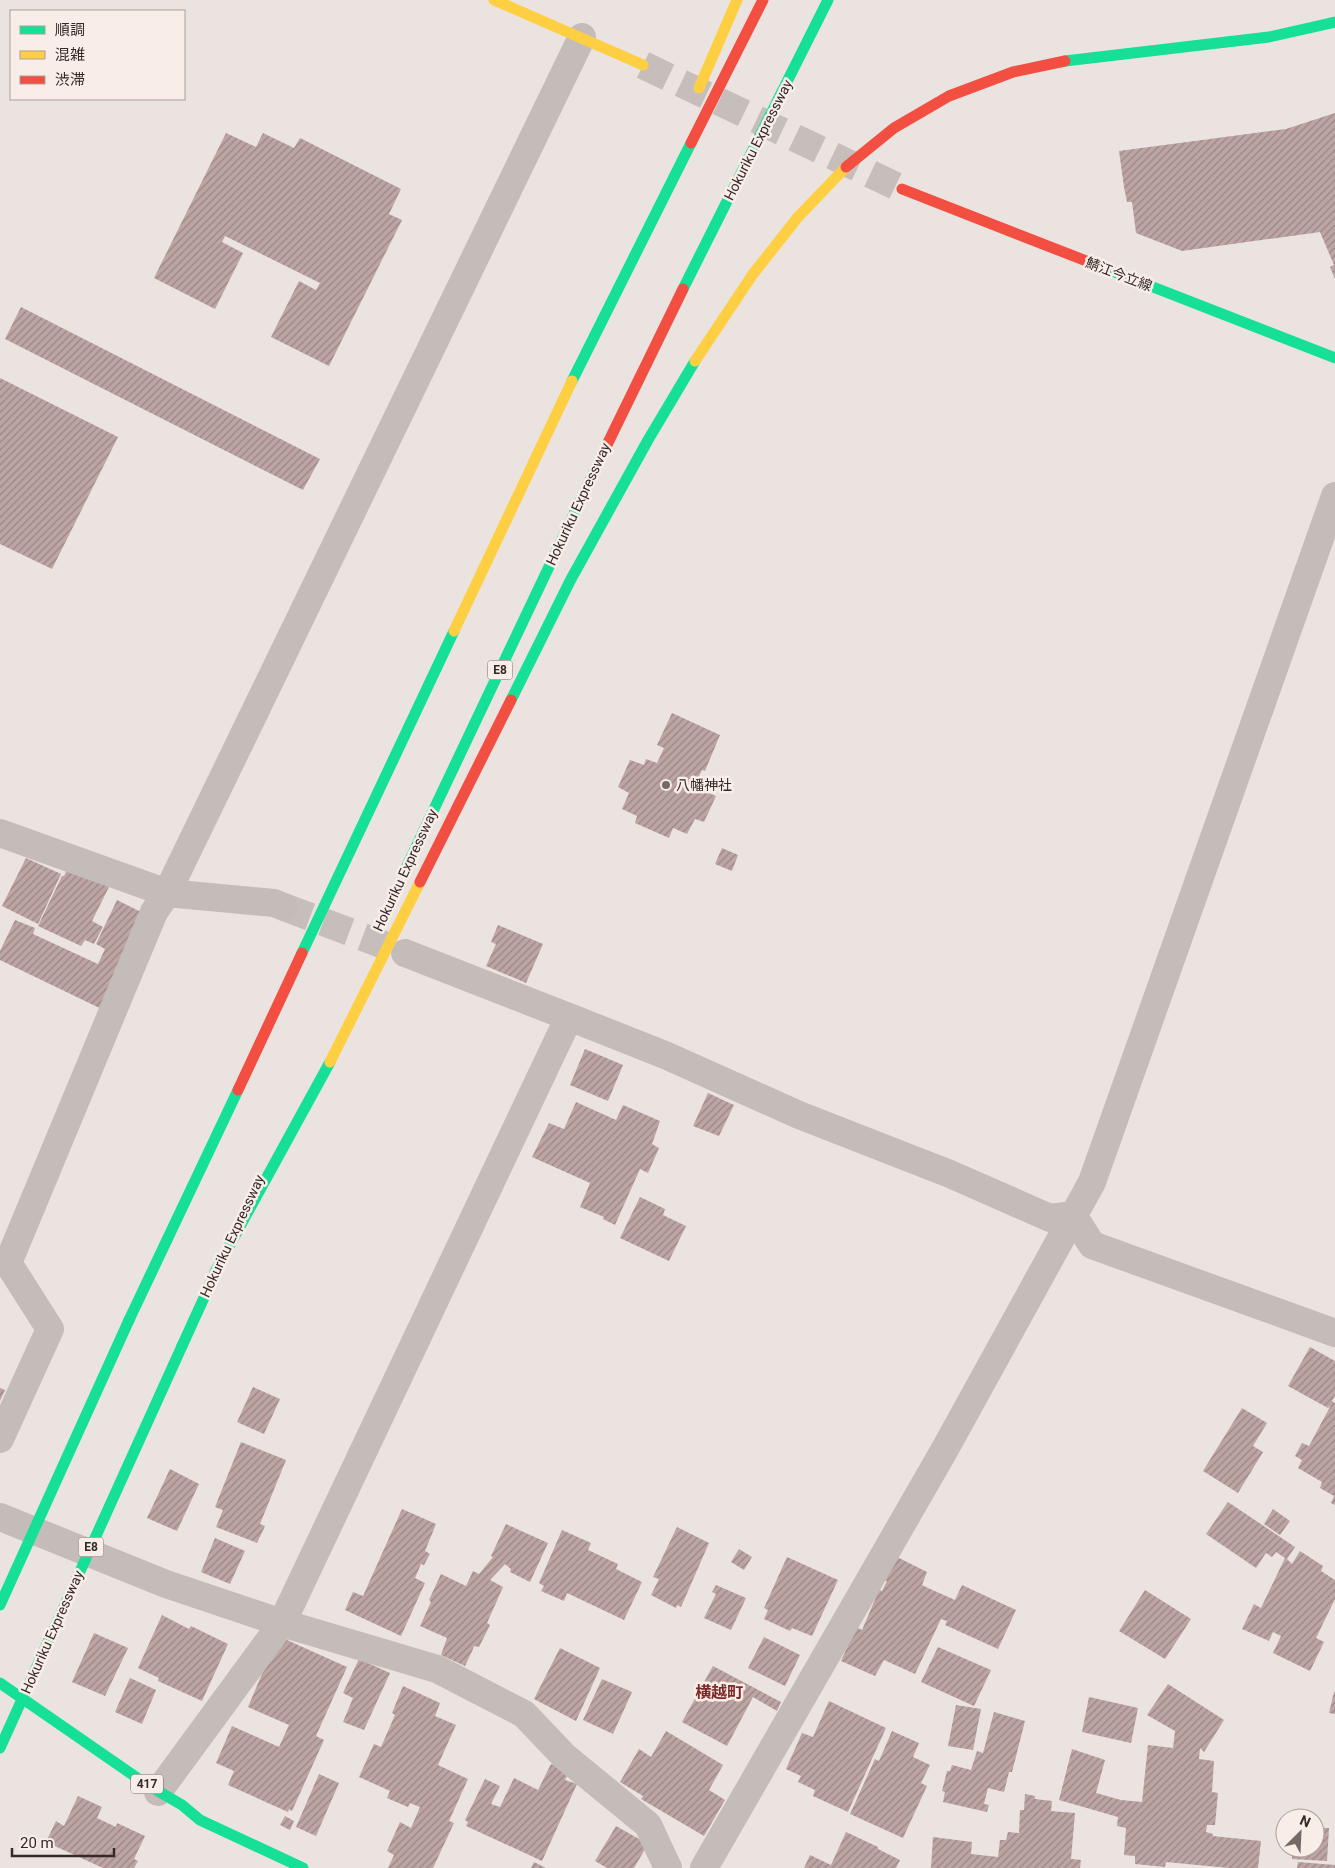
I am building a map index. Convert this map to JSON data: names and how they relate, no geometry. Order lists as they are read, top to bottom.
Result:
{
  "streets": {
    "main road": [
      "Hokuriku Expressway",
      "鯖江今立線",
      "E8",
      "417"
    ]
  },
  "districts": ["横越町"],
  "places": ["八幡神社"],
  "legend": ["順調", "混雑", "渋滞"],
  "scale_bar": "20 m",
  "north": "top right"
}
